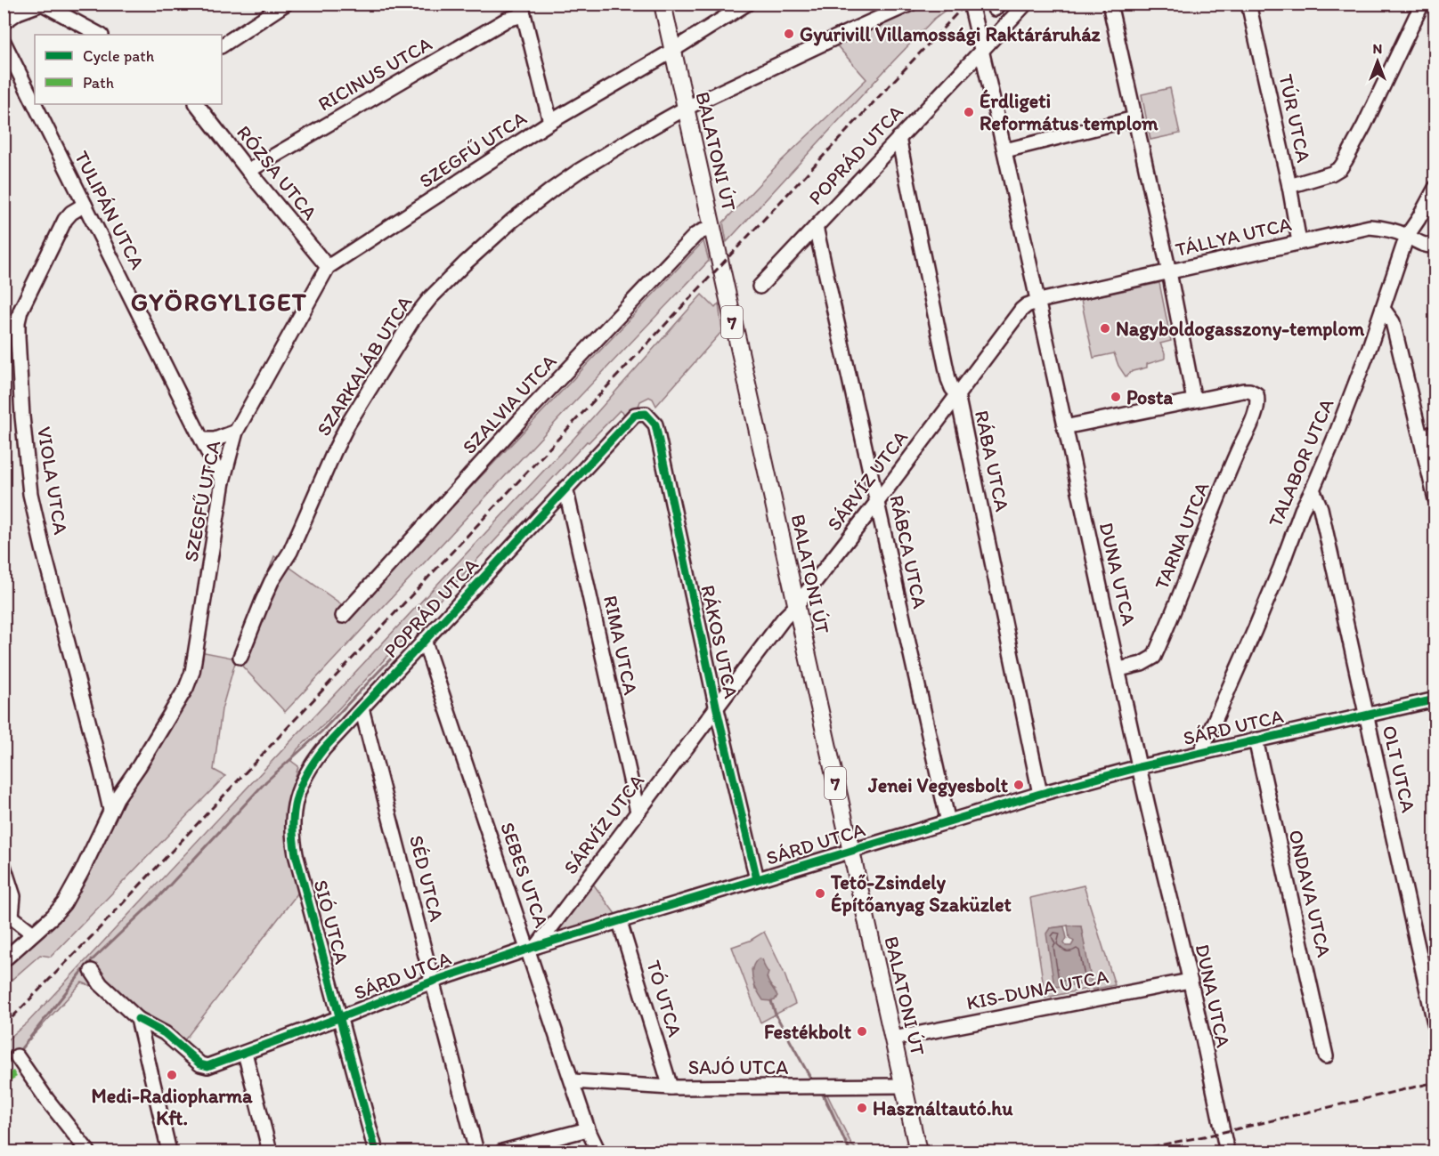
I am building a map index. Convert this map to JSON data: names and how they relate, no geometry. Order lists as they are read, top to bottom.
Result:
{
  "streets": {
    "main road": ["BALATONI ÚT", "7"],
    "street": [
      "RICINUS UTCA",
      "TÚR UTCA",
      "SZEGFŰ UTCA",
      "POPRÁD UTCA",
      "RÓZSA UTCA",
      "TULIPÁN UTCA",
      "TÁLLYA UTCA",
      "SZARKALÁB UTCA",
      "SZALVIA UTCA",
      "RÁBA UTCA",
      "TALABOR UTCA",
      "VIOLA UTCA",
      "SÁRVÍZ UTCA",
      "TARNA UTCA",
      "RÁBCA UTCA",
      "DUNA UTCA",
      "RÁKOS UTCA",
      "RIMA UTCA",
      "SÁRD UTCA",
      "OLT UTCA",
      "SEBES UTCA",
      "SÉD UTCA",
      "ONDAVA UTCA",
      "SIÓ UTCA",
      "KIS-DUNA UTCA",
      "TÓ UTCA",
      "SAJÓ UTCA"
    ]
  },
  "crossings": [
    ["RICINUS UTCA", "RÓZSA UTCA"],
    ["TÚR UTCA", "TÁLLYA UTCA"],
    ["SZEGFŰ UTCA", "BALATONI ÚT"],
    ["SZEGFŰ UTCA", "RÓZSA UTCA"],
    ["SZEGFŰ UTCA", "TULIPÁN UTCA"],
    ["SZEGFŰ UTCA", "VIOLA UTCA"],
    ["BALATONI ÚT", "SZARKALÁB UTCA"],
    ["BALATONI ÚT", "SZALVIA UTCA"],
    ["BALATONI ÚT", "SÁRVÍZ UTCA"],
    ["BALATONI ÚT", "SÁRD UTCA"],
    ["BALATONI ÚT", "KIS-DUNA UTCA"],
    ["BALATONI ÚT", "SAJÓ UTCA"],
    ["POPRÁD UTCA", "RÁBA UTCA"],
    ["POPRÁD UTCA", "RÁBCA UTCA"],
    ["POPRÁD UTCA", "DUNA UTCA"],
    ["POPRÁD UTCA", "RÁKOS UTCA"],
    ["POPRÁD UTCA", "RIMA UTCA"],
    ["POPRÁD UTCA", "SEBES UTCA"],
    ["POPRÁD UTCA", "SÉD UTCA"],
    ["POPRÁD UTCA", "SIÓ UTCA"],
    ["TULIPÁN UTCA", "VIOLA UTCA"],
    ["TÁLLYA UTCA", "TALABOR UTCA"],
    ["TÁLLYA UTCA", "SÁRVÍZ UTCA"],
    ["TÁLLYA UTCA", "DUNA UTCA"],
    ["RÁBA UTCA", "SÁRVÍZ UTCA"],
    ["RÁBA UTCA", "SÁRD UTCA"],
    ["TALABOR UTCA", "SÁRD UTCA"],
    ["TALABOR UTCA", "OLT UTCA"],
    ["SÁRVÍZ UTCA", "RÁBCA UTCA"],
    ["SÁRVÍZ UTCA", "DUNA UTCA"],
    ["SÁRVÍZ UTCA", "RÁKOS UTCA"],
    ["SÁRVÍZ UTCA", "RIMA UTCA"],
    ["SÁRVÍZ UTCA", "SÁRD UTCA"],
    ["SÁRVÍZ UTCA", "SEBES UTCA"],
    ["TARNA UTCA", "DUNA UTCA"],
    ["RÁBCA UTCA", "SÁRD UTCA"],
    ["DUNA UTCA", "SÁRD UTCA"],
    ["DUNA UTCA", "KIS-DUNA UTCA"],
    ["RÁKOS UTCA", "SÁRD UTCA"],
    ["SÁRD UTCA", "OLT UTCA"],
    ["SÁRD UTCA", "SEBES UTCA"],
    ["SÁRD UTCA", "SÉD UTCA"],
    ["SÁRD UTCA", "ONDAVA UTCA"],
    ["SÁRD UTCA", "SIÓ UTCA"],
    ["SÁRD UTCA", "TÓ UTCA"],
    ["SEBES UTCA", "SAJÓ UTCA"],
    ["TÓ UTCA", "SAJÓ UTCA"]
  ],
  "districts": ["GYÖRGYLIGET"],
  "places": [
    "Gyurivill Villamossági Raktáráruház",
    "Érdligeti Református templom",
    "Nagyboldogasszony-templom",
    "Posta",
    "Jenei Vegyesbolt",
    "Tető-Zsindely Építőanyag Szaküzlet",
    "Festékbolt",
    "Medi-Radiopharma Kft.",
    "Használtautó.hu"
  ],
  "legend": ["Cycle path", "Path"],
  "north": "top"
}
